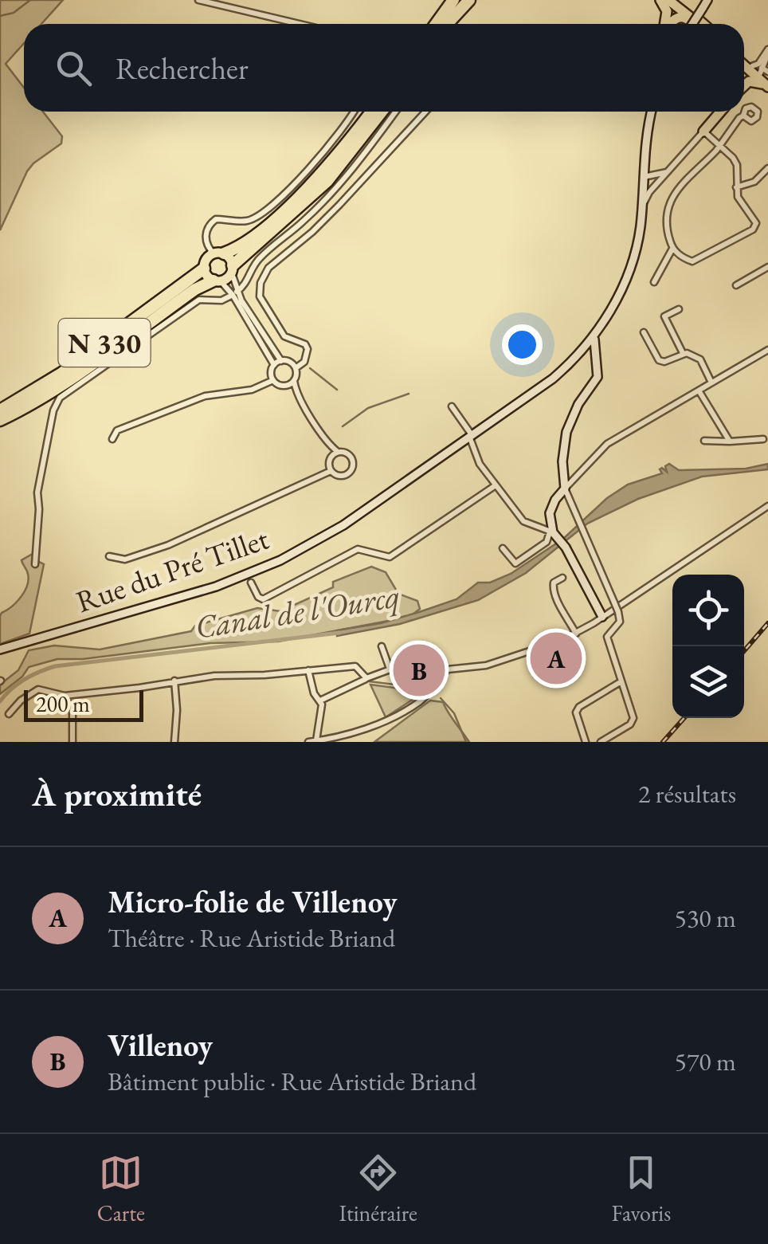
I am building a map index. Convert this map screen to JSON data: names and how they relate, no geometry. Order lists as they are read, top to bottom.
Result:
{
  "streets": {
    "highway": ["N 330"],
    "street": ["Rue du Pré Tillet"]
  },
  "water": ["Canal de l'Ourcq"],
  "scale_bar": "200 m",
  "page": {
    "search": "Rechercher",
    "pins": ["A", "B"],
    "scale": "200 m",
    "heading": ["À proximité", "2 résultats"],
    "list": [
      {
        "mark": "A",
        "name": "Micro-folie de Villenoy",
        "note": "Théâtre · Rue Aristide Briand",
        "value": "530 m"
      },
      {
        "mark": "B",
        "name": "Villenoy",
        "note": "Bâtiment public · Rue Aristide Briand",
        "value": "570 m"
      }
    ],
    "nav": ["Carte", "Itinéraire", "Favoris"]
  }
}
